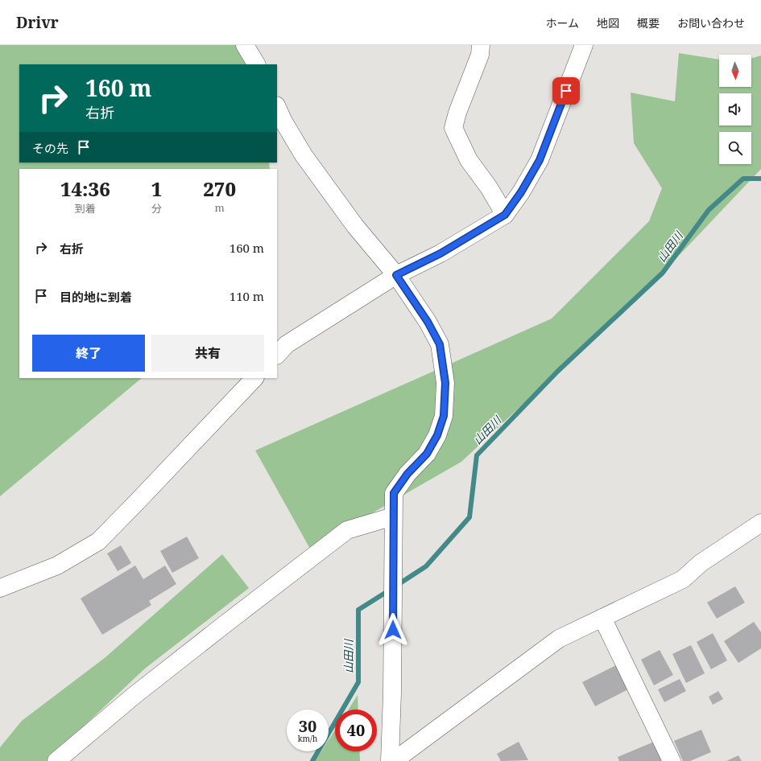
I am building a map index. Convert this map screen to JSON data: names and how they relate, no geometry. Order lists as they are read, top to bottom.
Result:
{
  "water": ["山田川"],
  "north": "bottom",
  "page": {
    "header": "Drivr",
    "nav": [
      "ホーム",
      "地図",
      "概要",
      "お問い合わせ"
    ],
    "turn": ["160 m", "右折"],
    "then": "その先",
    "eta": [
      "14:36",
      "到着",
      "1",
      "分",
      "270",
      "m"
    ],
    "list": [
      {
        "name": "右折",
        "value": "160 m"
      },
      {
        "name": "目的地に到着",
        "value": "110 m"
      }
    ],
    "buttons": ["終了", "共有"],
    "speed": "30 km/h",
    "limit": "40"
  }
}
